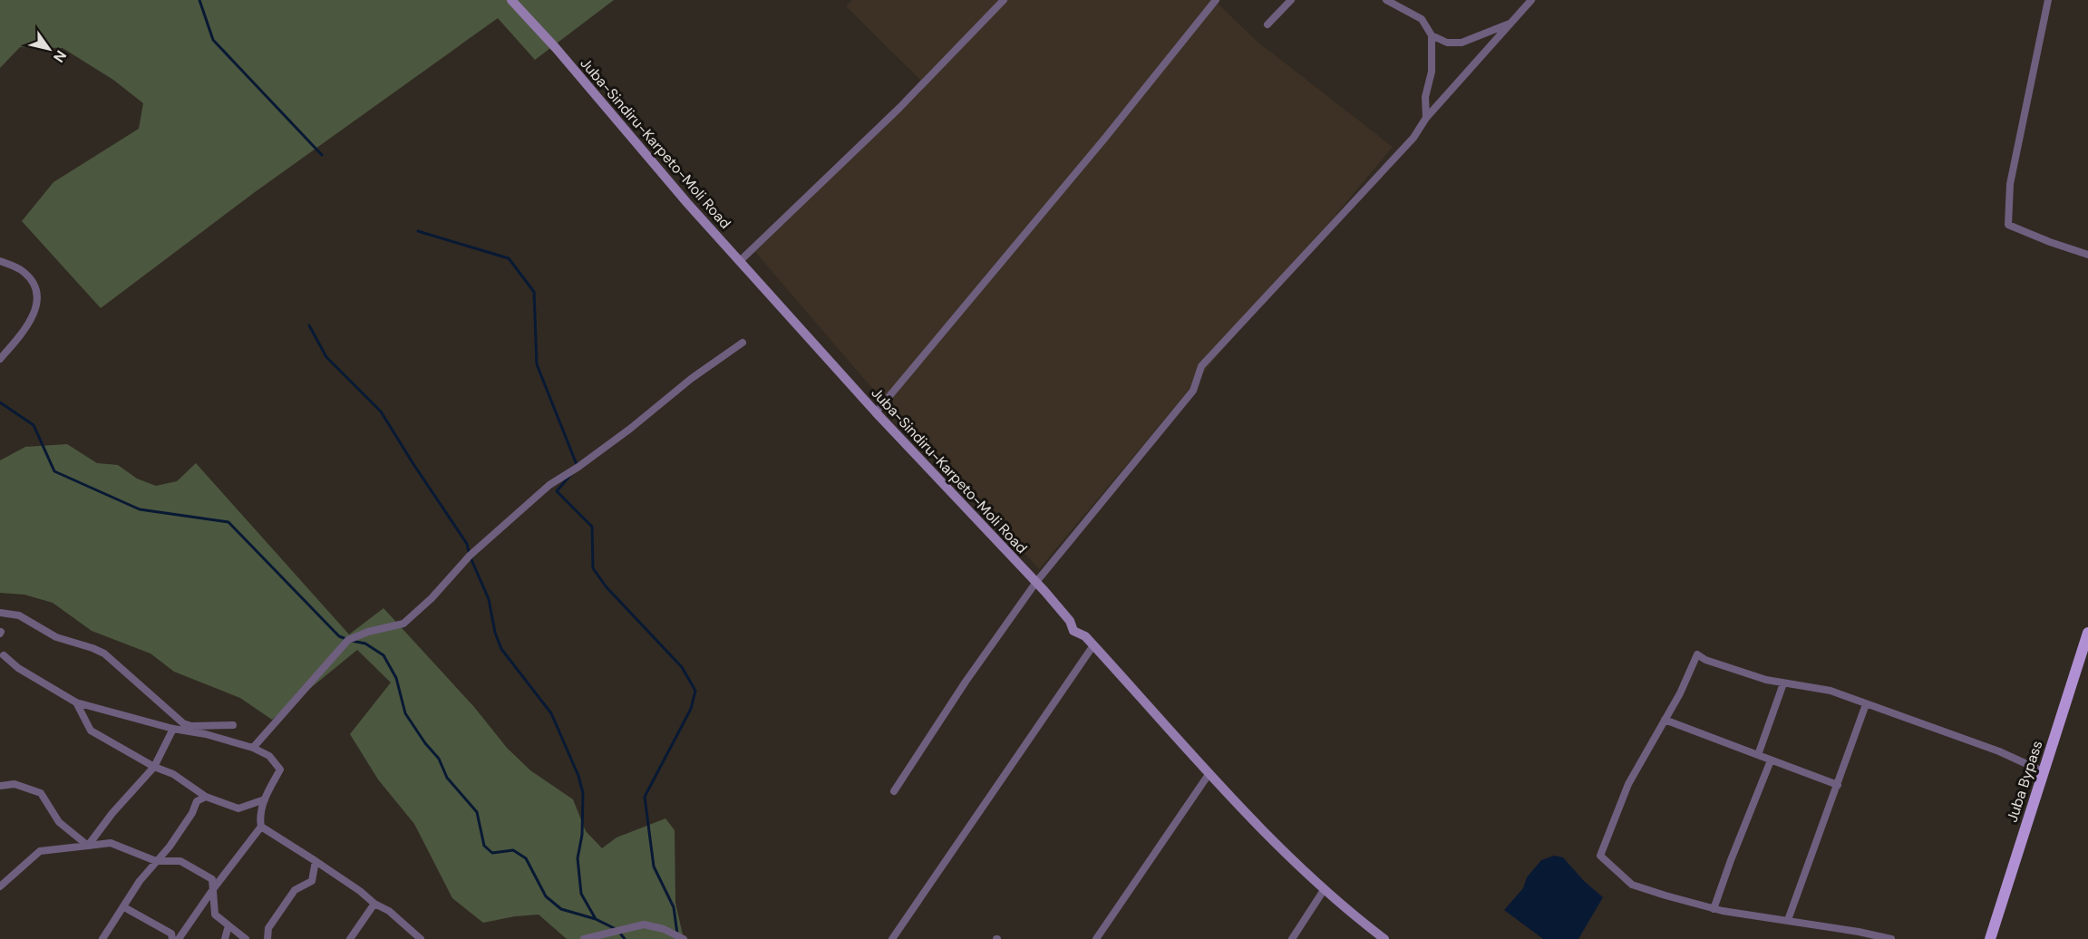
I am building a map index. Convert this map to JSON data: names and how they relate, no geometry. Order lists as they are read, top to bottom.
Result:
{
  "streets": {
    "main road": ["Juba-Sindiru-Karpeto-Moli Road", "Juba Bypass"]
  },
  "north": "bottom right"
}
